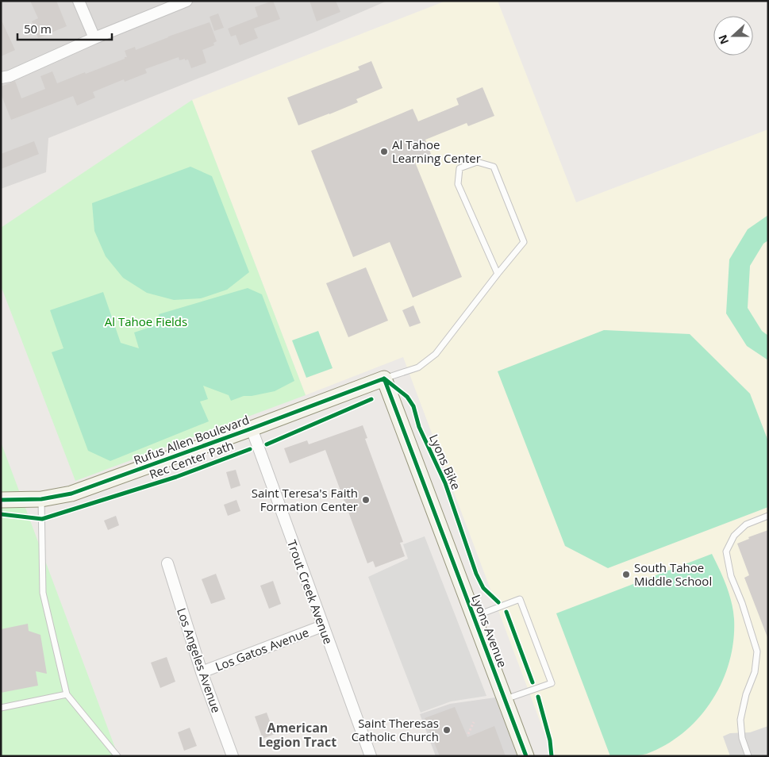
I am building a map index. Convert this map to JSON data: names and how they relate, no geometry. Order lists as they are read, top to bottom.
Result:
{
  "streets": {
    "street": [
      "Rufus Allen Boulevard",
      "Trout Creek Avenue",
      "Lyons Avenue",
      "Los Gatos Avenue",
      "Los Angeles Avenue"
    ],
    "cycle path": ["Rec Center Path", "Lyons Bike"]
  },
  "crossings": [
    ["Rufus Allen Boulevard", "Trout Creek Avenue"],
    ["Rufus Allen Boulevard", "Lyons Avenue"],
    ["Trout Creek Avenue", "Los Gatos Avenue"],
    ["Los Gatos Avenue", "Los Angeles Avenue"]
  ],
  "districts": ["American Legion Tract"],
  "parks": ["Al Tahoe Fields"],
  "places": [
    "Al Tahoe Learning Center",
    "Saint Teresa's Faith Formation Center",
    "South Tahoe Middle School",
    "Saint Theresas Catholic Church"
  ],
  "scale_bar": "50 m",
  "north": "left"
}
